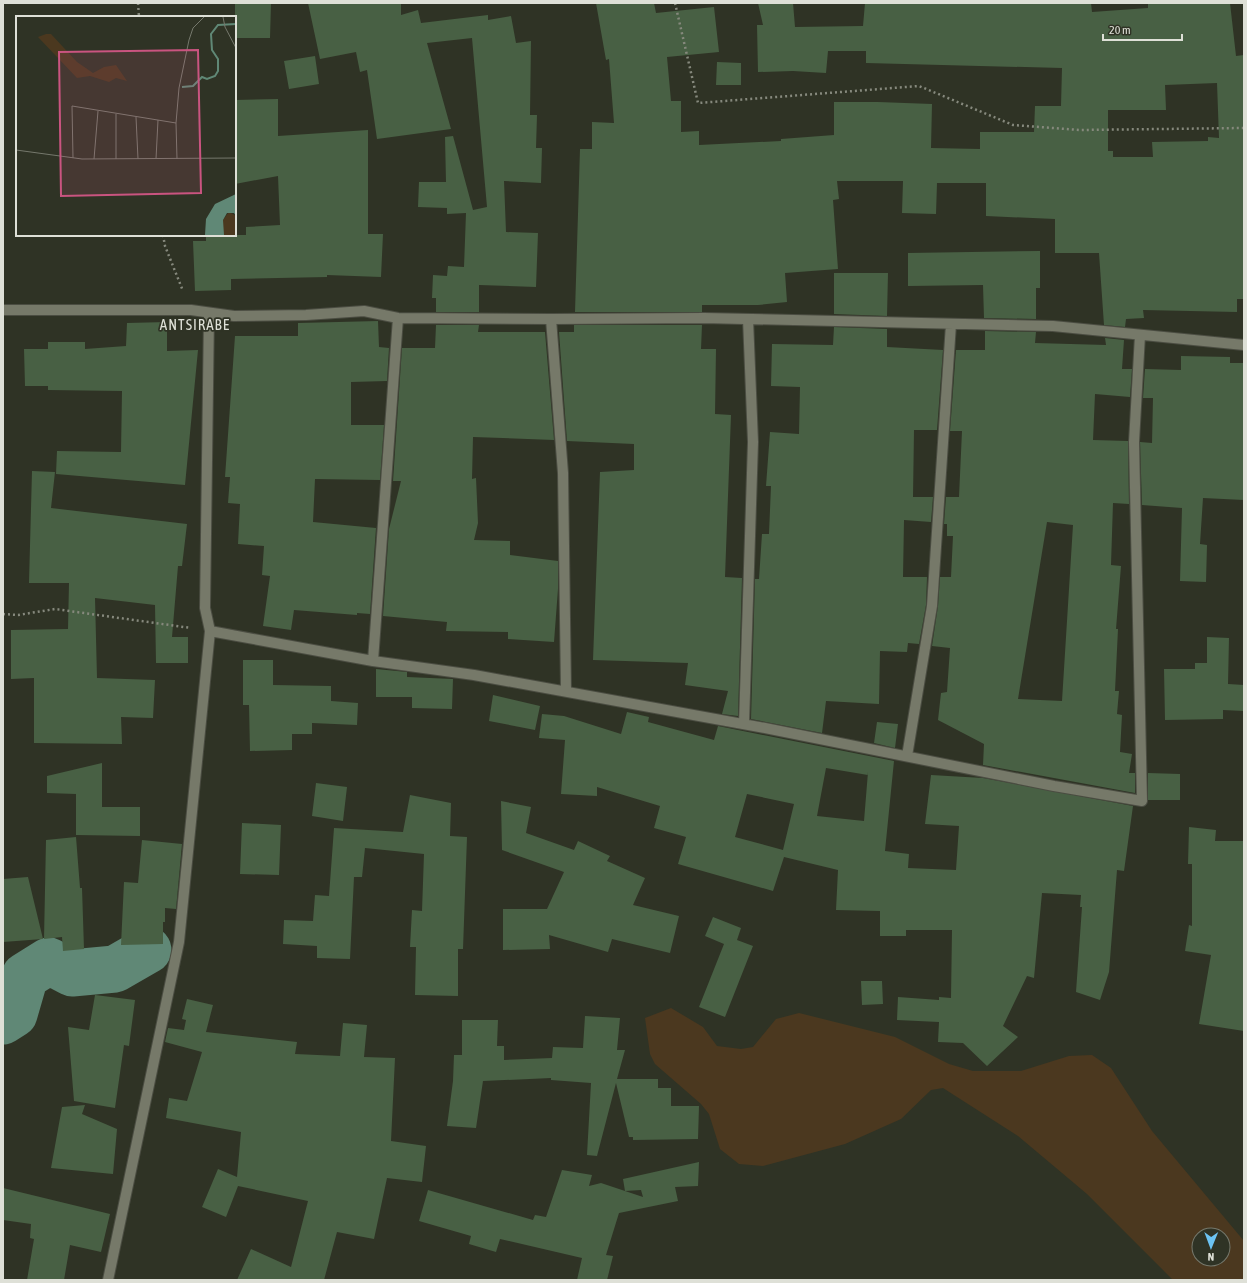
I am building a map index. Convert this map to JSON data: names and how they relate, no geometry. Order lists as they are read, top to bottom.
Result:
{
  "districts": ["ANTSIRABE"],
  "scale_bar": "20 m",
  "north": "bottom"
}
